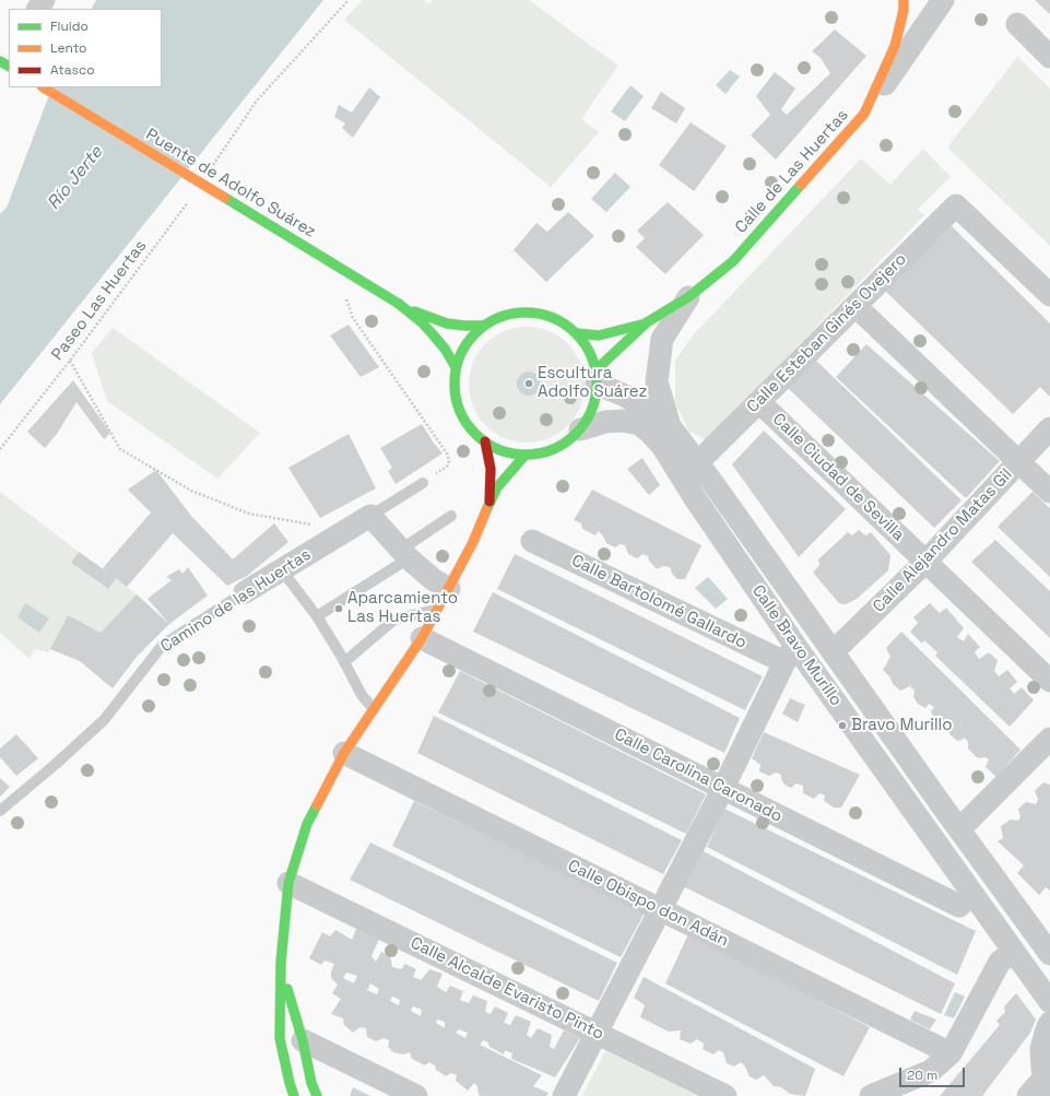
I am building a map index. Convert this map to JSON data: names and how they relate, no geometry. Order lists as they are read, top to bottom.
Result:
{
  "streets": {
    "main road": ["Calle de Las Huertas", "Puente de Adolfo Suárez"],
    "street": [
      "Calle Esteban Ginés Ovejero",
      "Calle Ciudad de Sevilla",
      "Calle Alejandro Matas Gil",
      "Camino de las Huertas",
      "Calle Bartolomé Gallardo",
      "Calle Bravo Murillo",
      "Calle Carolina Caronado",
      "Calle Obispo don Adán",
      "Calle Alcalde Evaristo Pinto"
    ],
    "path": ["Paseo Las Huertas"]
  },
  "crossings": [
    ["Calle de Las Huertas", "Calle Bravo Murillo"],
    ["Calle Esteban Ginés Ovejero", "Calle Ciudad de Sevilla"],
    ["Calle Esteban Ginés Ovejero", "Calle Bravo Murillo"],
    ["Calle Ciudad de Sevilla", "Calle Alejandro Matas Gil"],
    ["Calle Alejandro Matas Gil", "Calle Bravo Murillo"],
    ["Calle Bartolomé Gallardo", "Calle Bravo Murillo"],
    ["Calle Bravo Murillo", "Calle Carolina Caronado"]
  ],
  "water": ["Río Jerte"],
  "places": ["Escultura Adolfo Suárez", "Aparcamiento Las Huertas", "Bravo Murillo"],
  "legend": ["Fluido", "Lento", "Atasco"],
  "scale_bar": "20 m"
}
